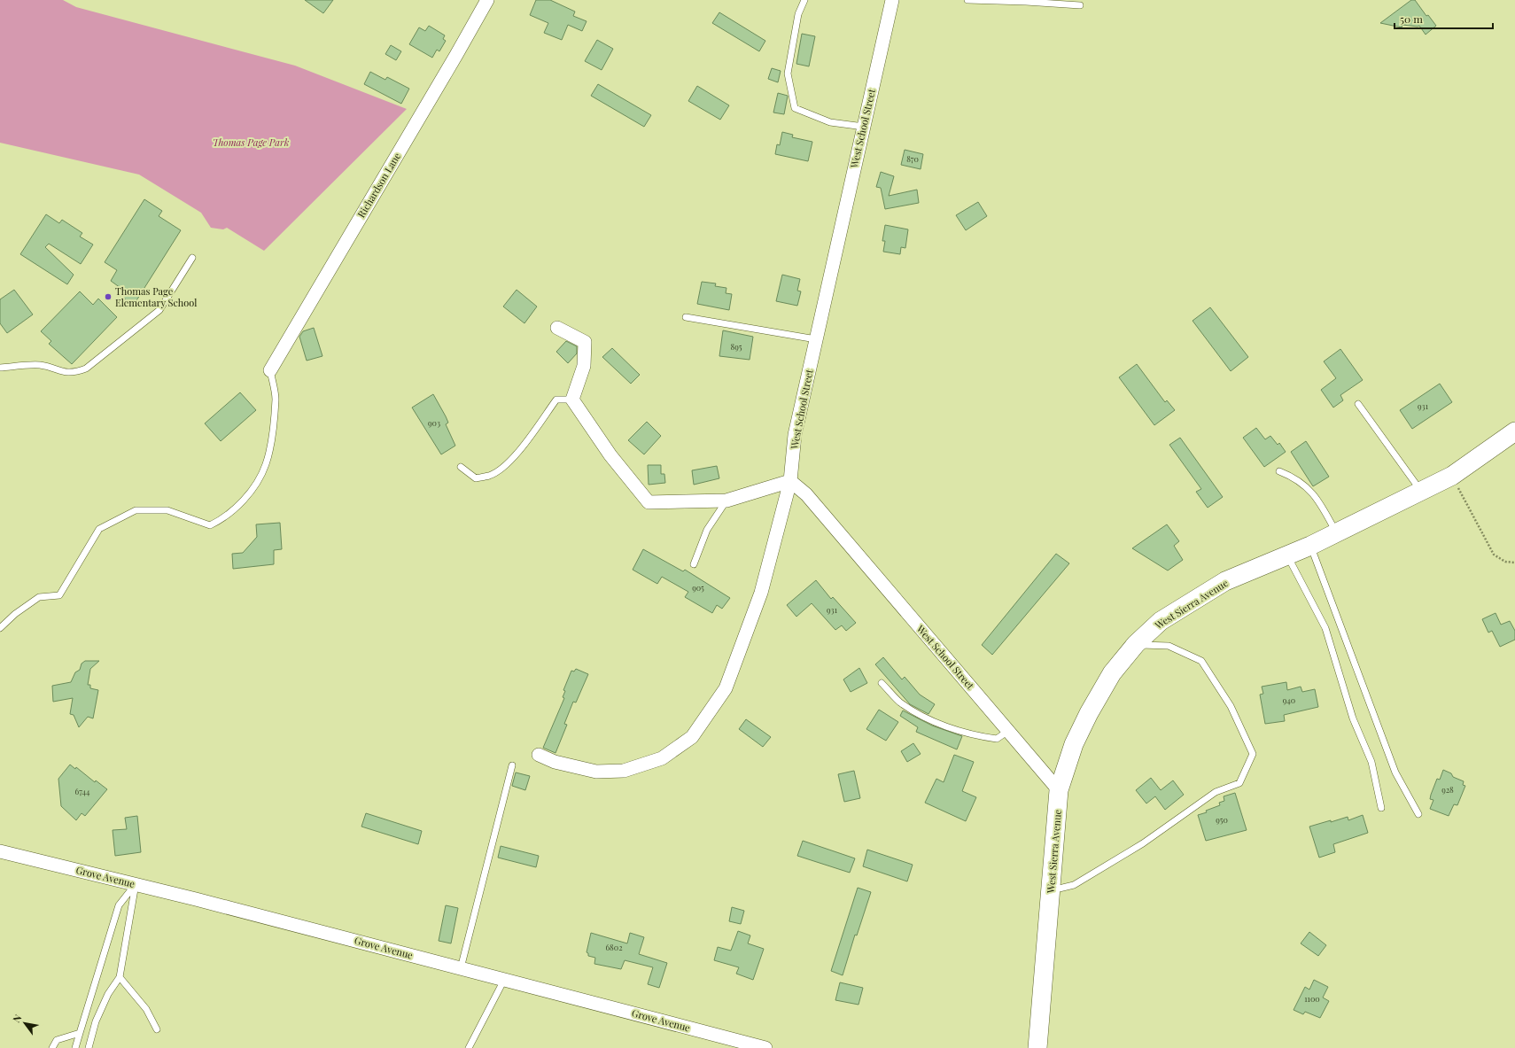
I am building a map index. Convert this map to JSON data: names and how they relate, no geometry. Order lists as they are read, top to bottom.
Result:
{
  "streets": {
    "main road": ["West Sierra Avenue"],
    "street": ["West School Street", "Richardson Lane", "Grove Avenue"]
  },
  "crossings": [
    ["West School Street", "West Sierra Avenue"]
  ],
  "parks": ["Thomas Page Park"],
  "places": ["Thomas Page Elementary School"],
  "house_numbers": [
    "870",
    "895",
    "931",
    "903",
    "905",
    "931",
    "940",
    "928",
    "6744",
    "950",
    "6802",
    "1100"
  ],
  "scale_bar": "50 m",
  "north": "top left"
}
